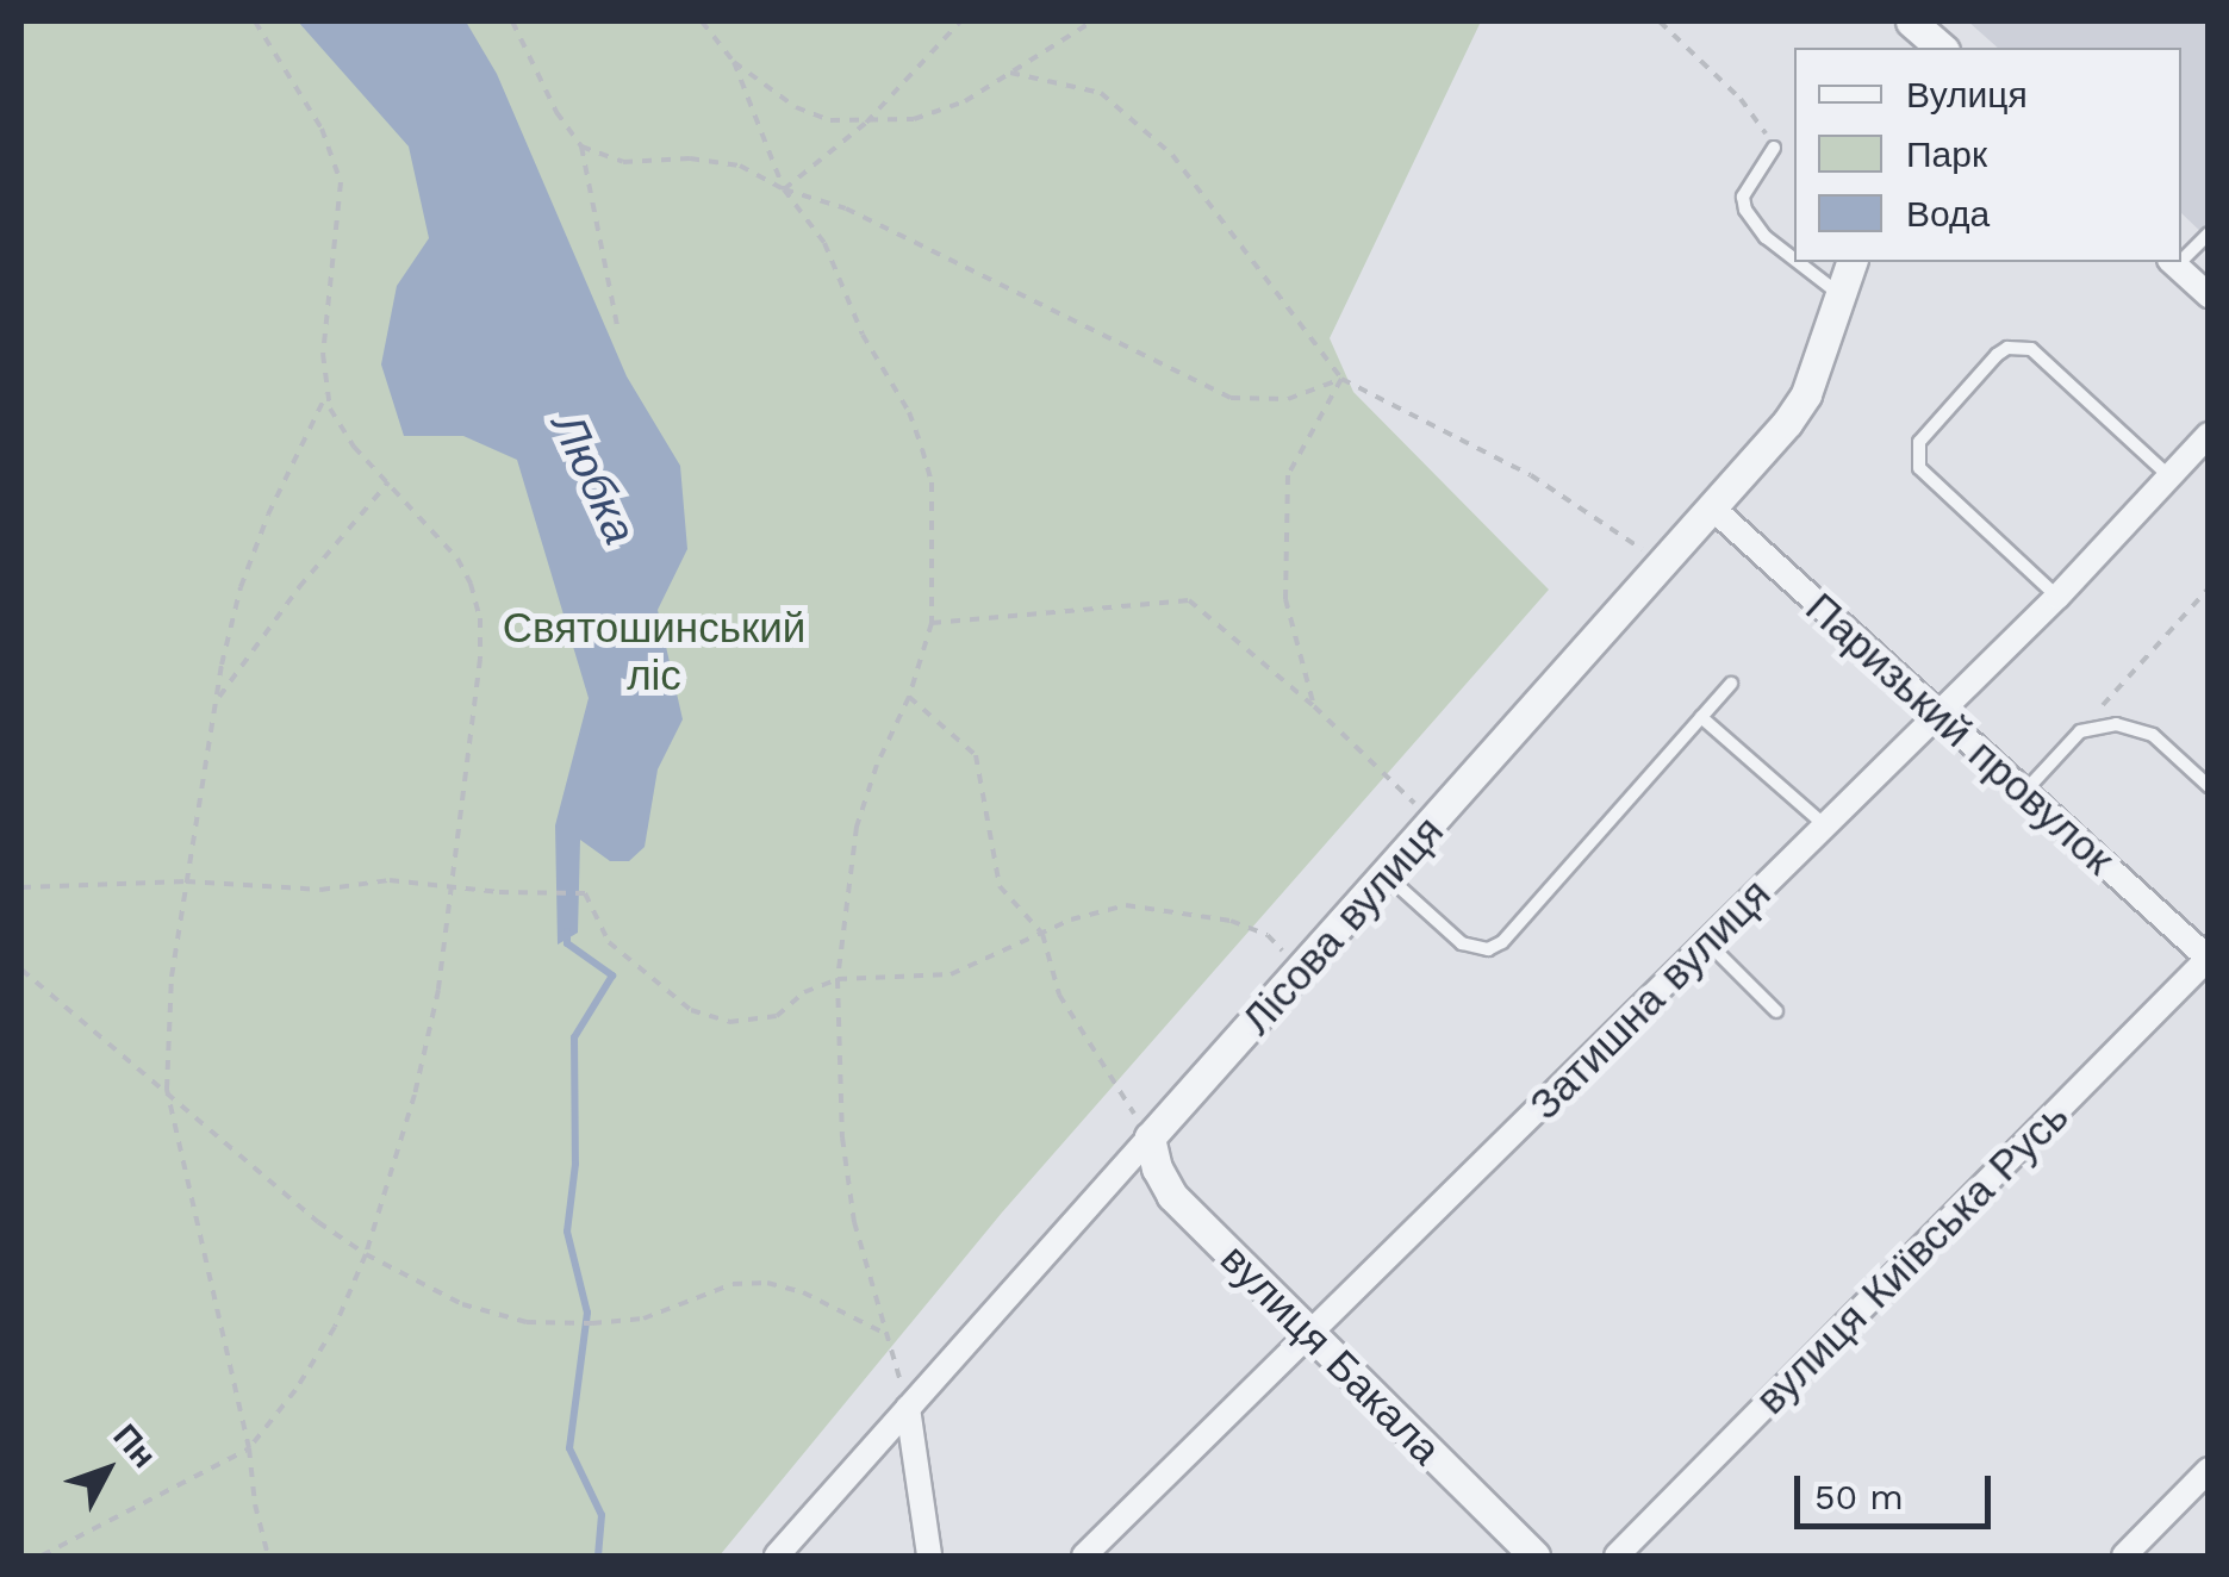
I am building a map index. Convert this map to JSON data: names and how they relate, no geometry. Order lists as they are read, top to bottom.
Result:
{
  "streets": {
    "street": [
      "Паризький провулок",
      "Лісова вулиця",
      "Затишна вулиця",
      "вулиця Київська Русь",
      "вулиця Бакала"
    ]
  },
  "crossings": [
    ["Паризький провулок", "Лісова вулиця"],
    ["Паризький провулок", "Затишна вулиця"],
    ["Паризький провулок", "вулиця Київська Русь"],
    ["Лісова вулиця", "вулиця Бакала"],
    ["Затишна вулиця", "вулиця Бакала"]
  ],
  "water": ["Любка"],
  "parks": ["Святошинський ліс"],
  "legend": ["Вулиця", "Парк", "Вода"],
  "scale_bar": "50 m",
  "north": "top right"
}
